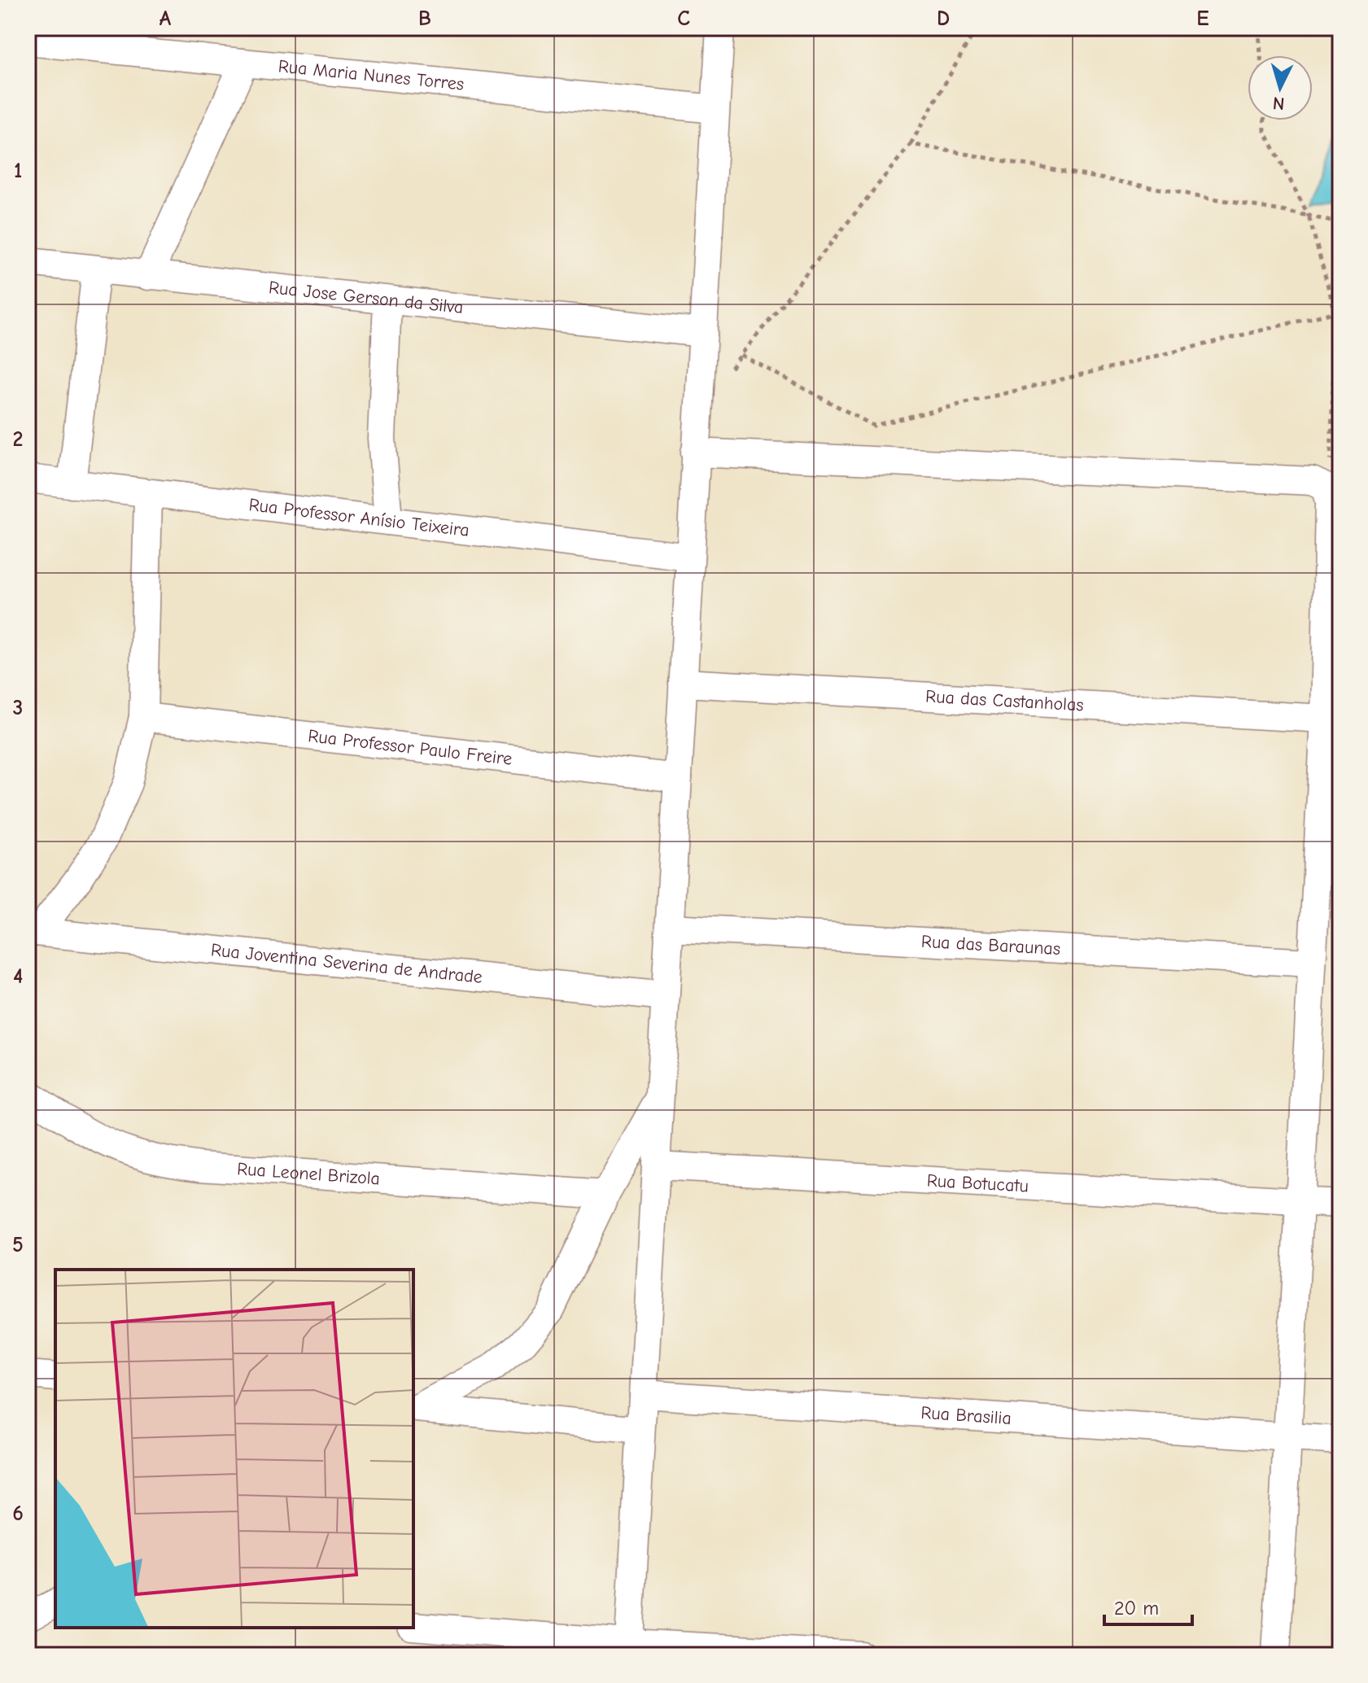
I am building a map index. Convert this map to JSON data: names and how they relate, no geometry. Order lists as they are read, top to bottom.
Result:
{
  "streets": {
    "street": [
      "Rua Maria Nunes Torres",
      "Rua Jose Gerson da Silva",
      "Rua Professor Anísio Teixeira",
      "Rua das Castanholas",
      "Rua Professor Paulo Freire",
      "Rua das Baraunas",
      "Rua Joventina Severina de Andrade",
      "Rua Leonel Brizola",
      "Rua Botucatu",
      "Rua Brasilia"
    ]
  },
  "scale_bar": "20 m",
  "north": "bottom",
  "grid": {
    "columns": [
      "A",
      "B",
      "C",
      "D",
      "E"
    ],
    "rows": [
      "1",
      "2",
      "3",
      "4",
      "5",
      "6"
    ]
  }
}
